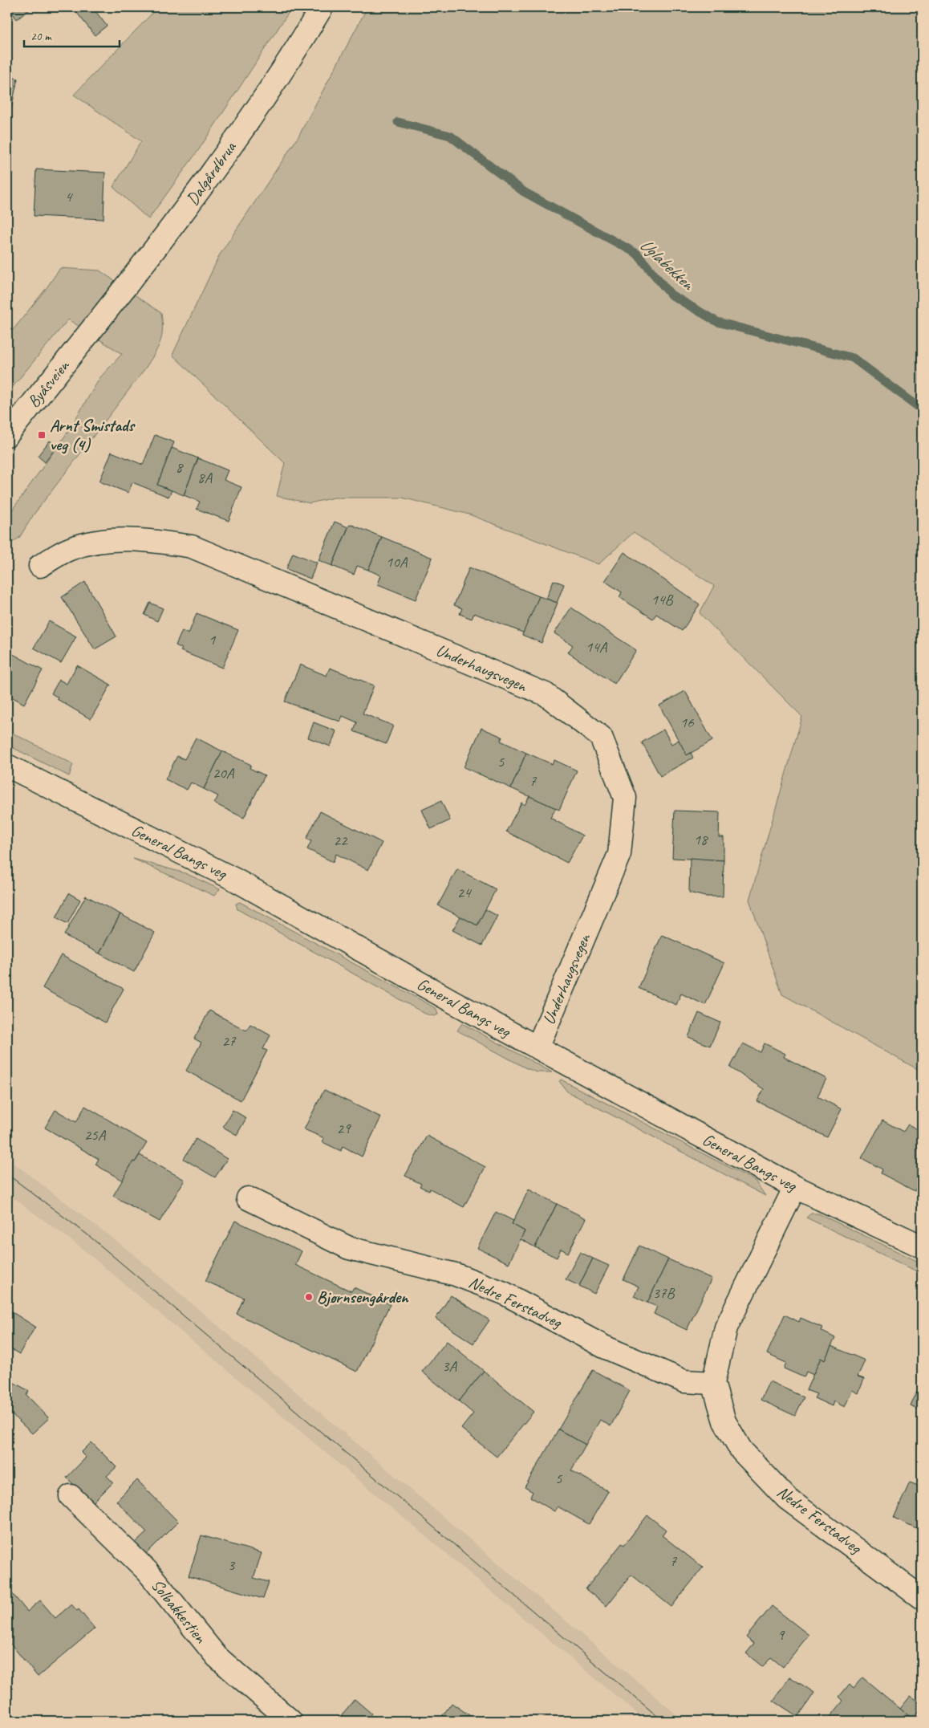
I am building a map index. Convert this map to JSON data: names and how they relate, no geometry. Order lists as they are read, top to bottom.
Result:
{
  "streets": {
    "street": [
      "Dalgårdbrua",
      "Byåsveien",
      "Underhaugsvegen",
      "General Bangs veg",
      "Nedre Ferstadveg",
      "Solbakkestien"
    ]
  },
  "crossings": [
    ["Dalgårdbrua", "Byåsveien"],
    ["Underhaugsvegen", "General Bangs veg"],
    ["General Bangs veg", "Nedre Ferstadveg"]
  ],
  "water": ["Uglabekken"],
  "places": {
    "transit": ["Arnt Smistads veg (4)"],
    "other": ["Bjørnsengården"]
  },
  "house_numbers": [
    "4",
    "8",
    "8A",
    "10A",
    "14B",
    "1",
    "14A",
    "16",
    "5",
    "20A",
    "7",
    "18",
    "22",
    "24",
    "27",
    "29",
    "25A",
    "37B",
    "3A",
    "5",
    "7",
    "3",
    "9"
  ],
  "scale_bar": "20 m"
}
